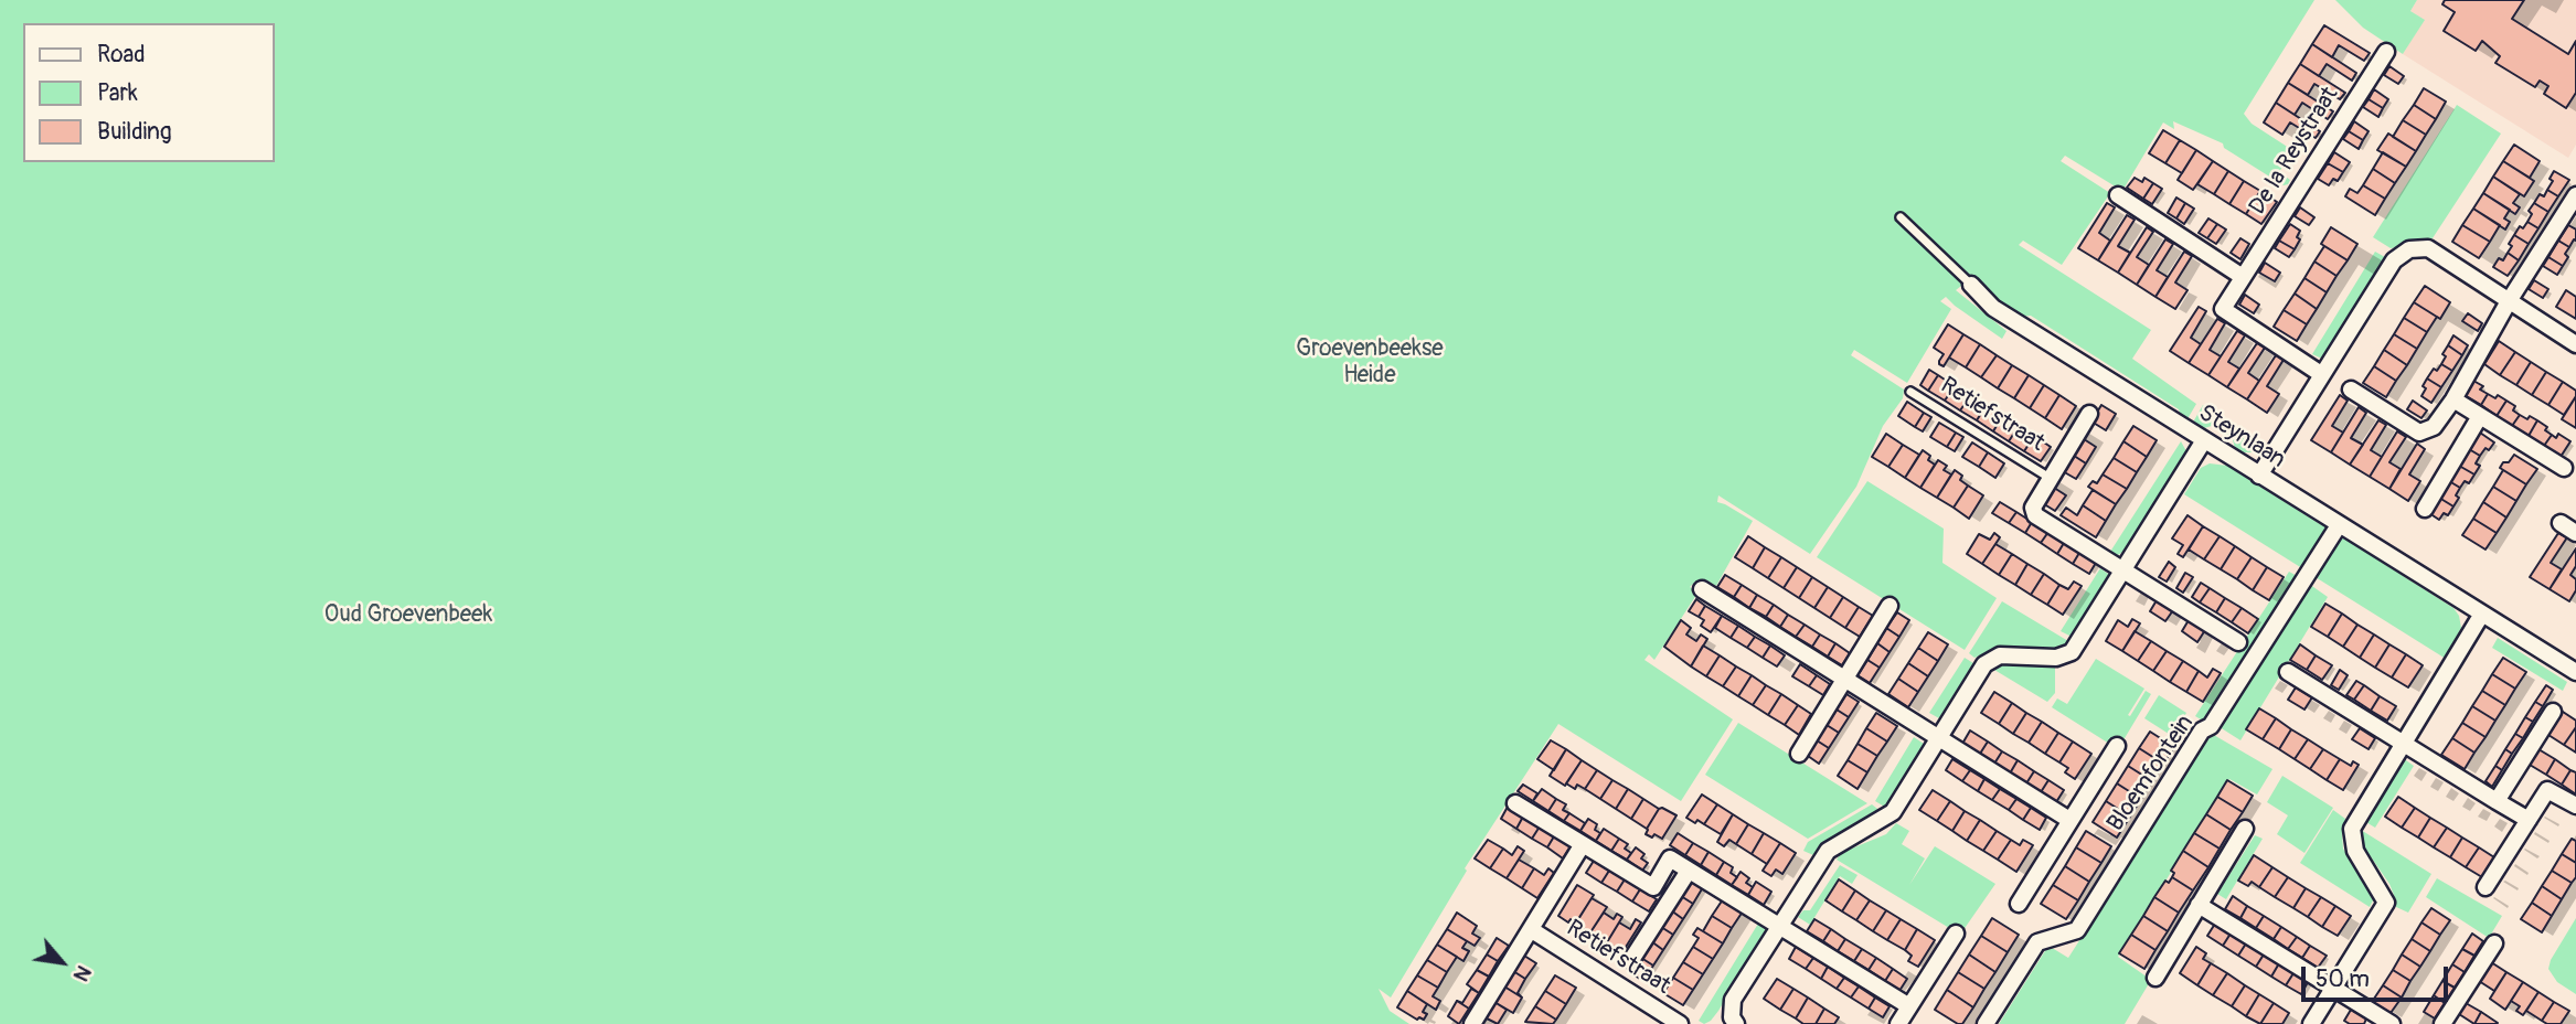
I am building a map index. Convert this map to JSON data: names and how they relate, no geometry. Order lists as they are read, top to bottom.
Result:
{
  "streets": {
    "street": [
      "De la Reystraat",
      "Retiefstraat",
      "Steynlaan",
      "Bloemfontein"
    ]
  },
  "crossings": [
    ["Steynlaan", "Bloemfontein"]
  ],
  "parks": ["Groevenbeekse Heide", "Oud Groevenbeek"],
  "legend": ["Road", "Park", "Building"],
  "scale_bar": "50 m",
  "north": "bottom right"
}
